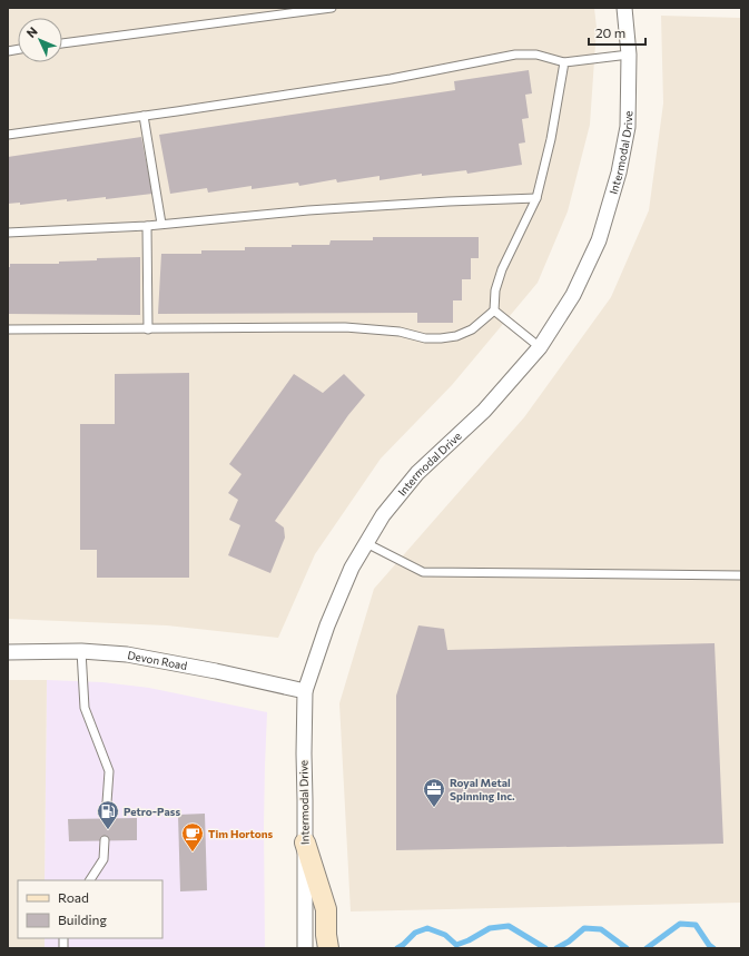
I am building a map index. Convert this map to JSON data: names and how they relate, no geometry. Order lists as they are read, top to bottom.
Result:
{
  "streets": {
    "street": ["Intermodal Drive", "Devon Road"]
  },
  "crossings": [
    ["Intermodal Drive", "Devon Road"]
  ],
  "places": {
    "office": ["Royal Metal Spinning Inc."],
    "fuel station": ["Petro-Pass"],
    "cafe": ["Tim Hortons"]
  },
  "legend": ["Road", "Building"],
  "scale_bar": "20 m",
  "north": "top left"
}
